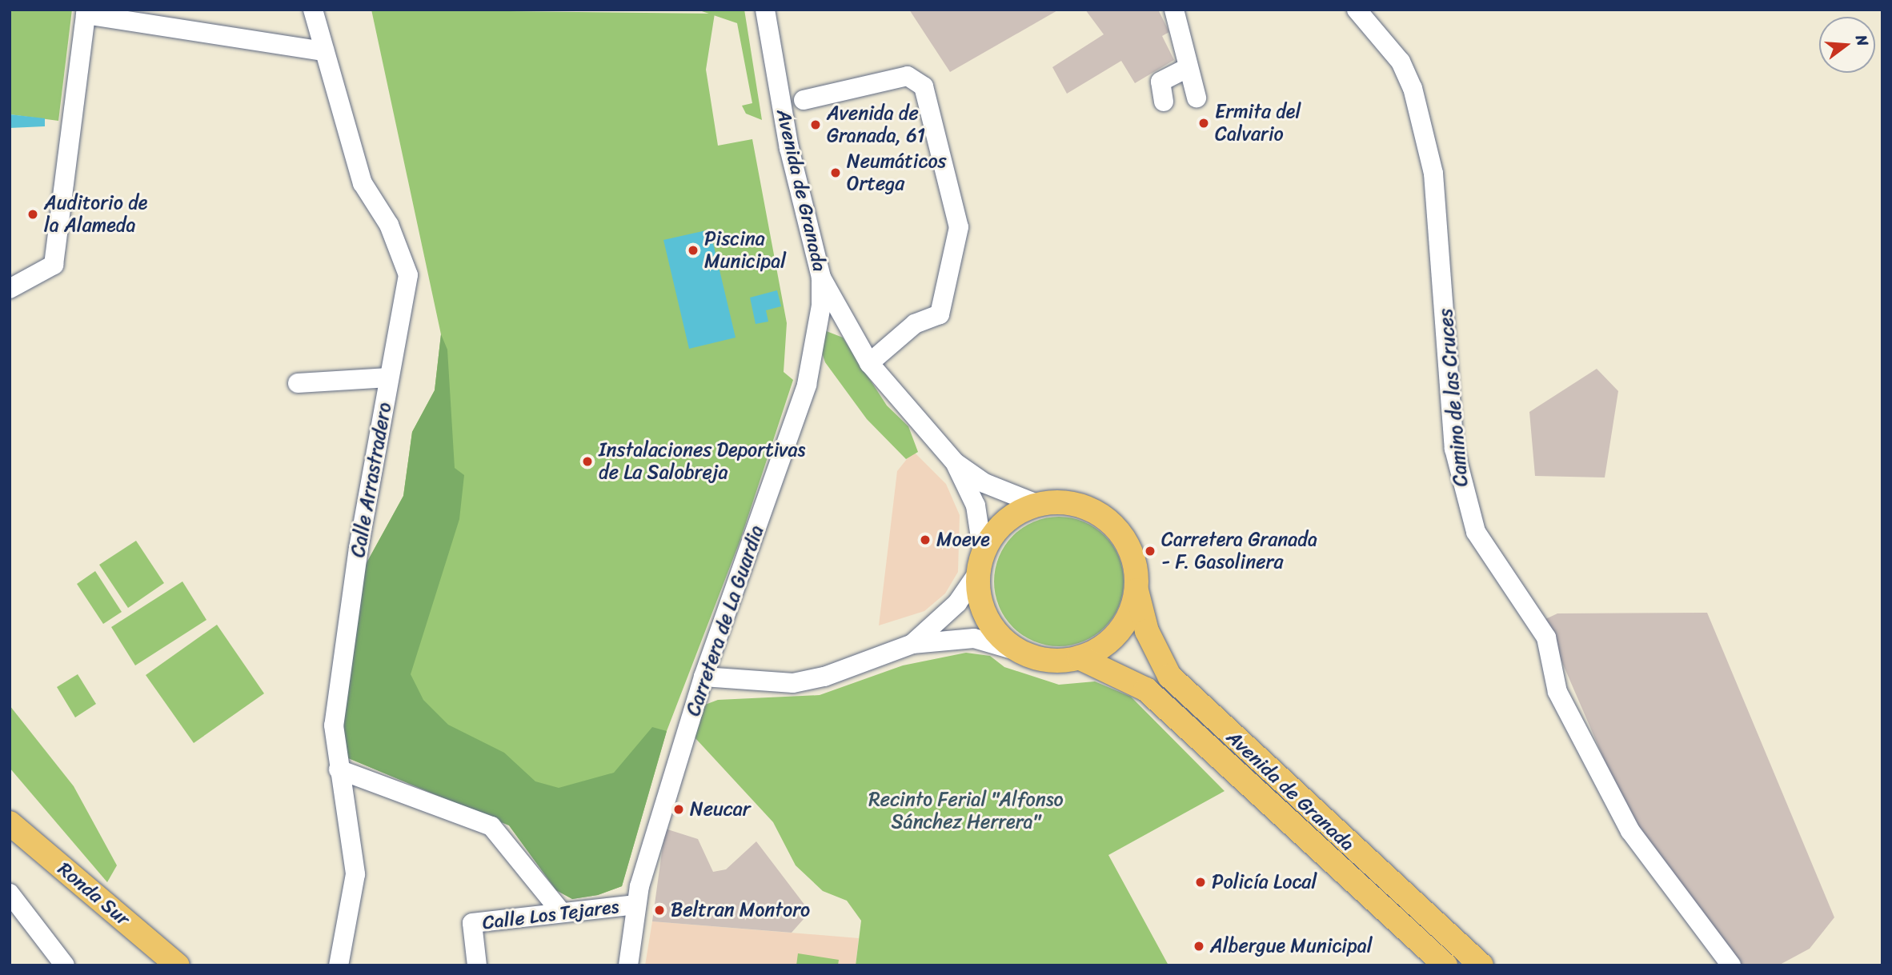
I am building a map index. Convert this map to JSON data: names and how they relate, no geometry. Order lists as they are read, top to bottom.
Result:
{
  "streets": {
    "main road": ["Avenida de Granada", "Ronda Sur"],
    "street": [
      "Camino de las Cruces",
      "Calle Arrastradero",
      "Carretera de La Guardia",
      "Calle Los Tejares"
    ]
  },
  "crossings": [
    ["Avenida de Granada", "Carretera de La Guardia"],
    ["Carretera de La Guardia", "Calle Los Tejares"]
  ],
  "parks": ["Recinto Ferial \"Alfonso Sánchez Herrera\""],
  "places": [
    "Ermita del Calvario",
    "Avenida de Granada, 61",
    "Neumáticos Ortega",
    "Auditorio de la Alameda",
    "Piscina Municipal",
    "Instalaciones Deportivas de La Salobreja",
    "Moeve",
    "Carretera Granada - F. Gasolinera",
    "Neucar",
    "Policía Local",
    "Beltran Montoro",
    "Albergue Municipal"
  ],
  "north": "right"
}
